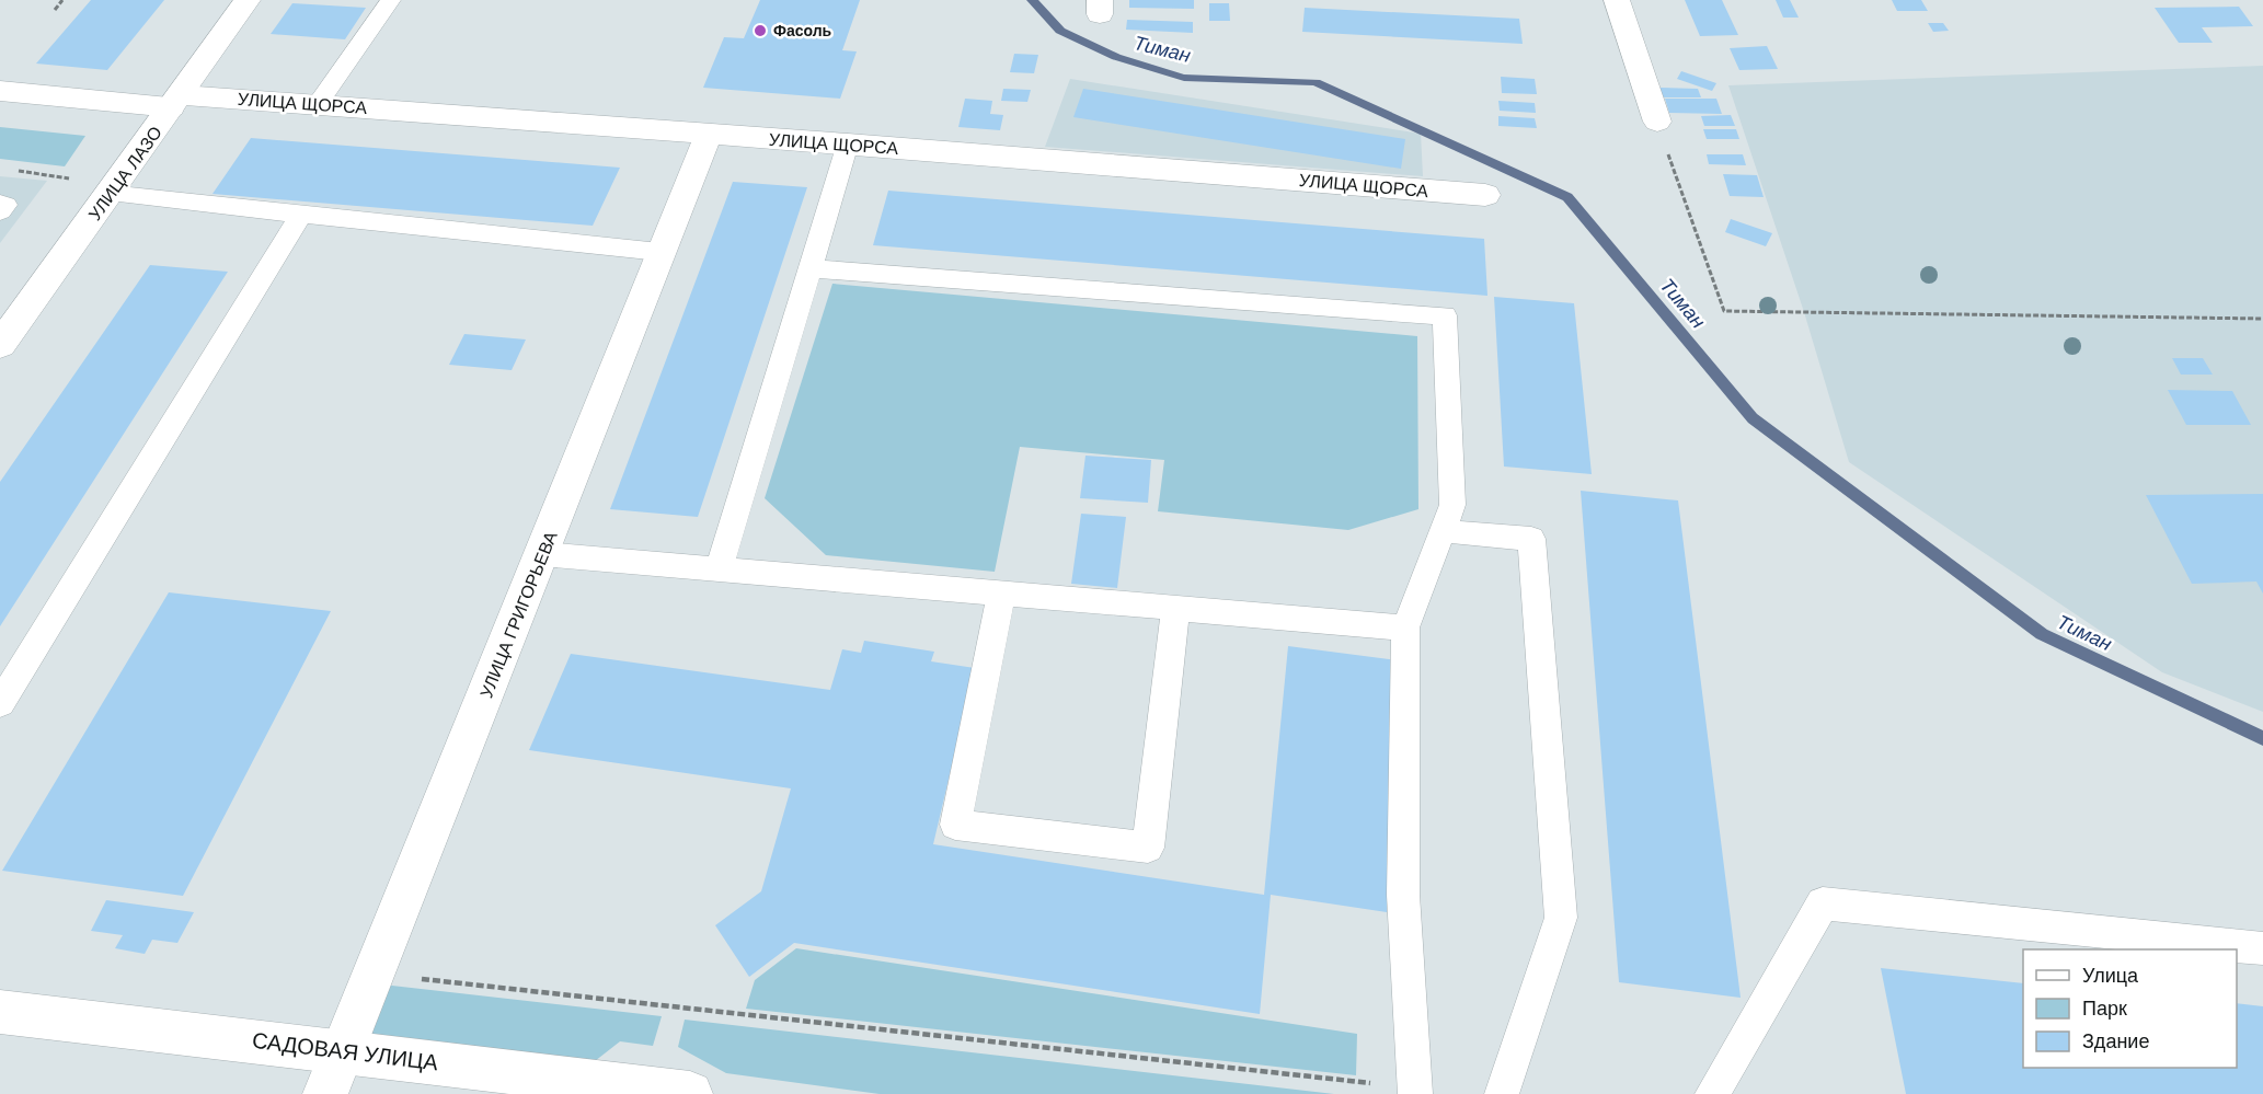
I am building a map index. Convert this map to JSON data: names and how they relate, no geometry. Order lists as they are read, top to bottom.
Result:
{
  "streets": {
    "street": [
      "УЛИЦА ЩОРСА",
      "УЛИЦА ЛАЗО",
      "УЛИЦА ГРИГОРЬЕВА",
      "САДОВАЯ УЛИЦА"
    ]
  },
  "crossings": [
    ["УЛИЦА ЩОРСА", "УЛИЦА ЛАЗО"],
    ["УЛИЦА ЩОРСА", "УЛИЦА ГРИГОРЬЕВА"],
    ["УЛИЦА ГРИГОРЬЕВА", "САДОВАЯ УЛИЦА"]
  ],
  "water": ["Тиман"],
  "places": ["Фасоль"],
  "legend": ["Улица", "Парк", "Здание"]
}
